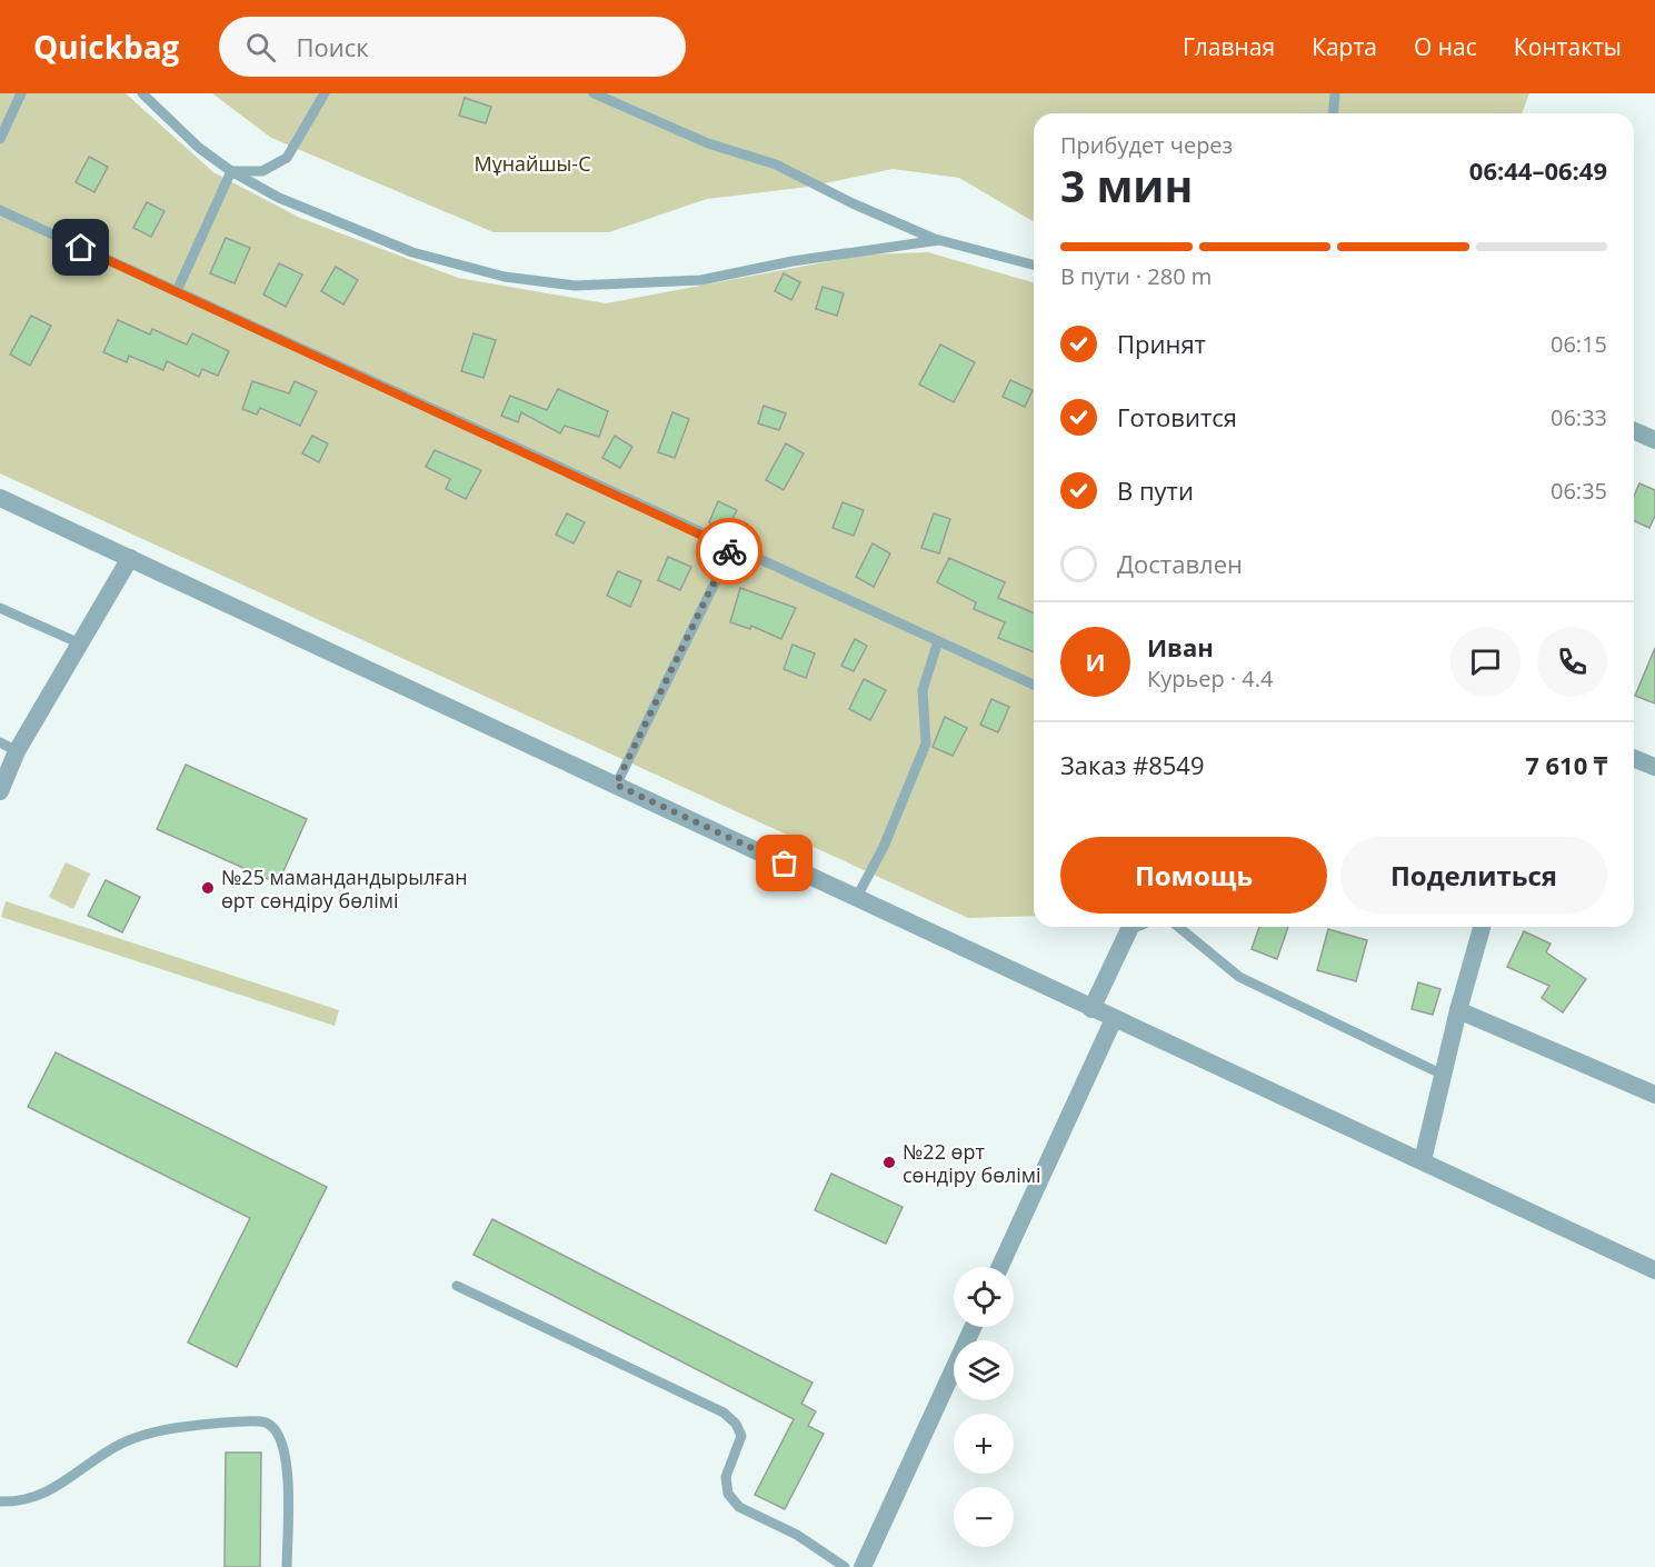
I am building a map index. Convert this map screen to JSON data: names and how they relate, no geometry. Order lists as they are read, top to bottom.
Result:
{
  "parks": ["Мұнайшы-С"],
  "places": ["№25 мамандандырылған өрт сөндіру бөлімі", "№22 өрт сөндіру бөлімі"],
  "page": {
    "header": "Quickbag",
    "search": "Поиск",
    "nav": [
      "Главная",
      "Карта",
      "О нас",
      "Контакты"
    ],
    "heading": ["3 мин", "Прибудет через", "06:44–06:49"],
    "panel": [
      "Иван",
      "Курьер · 4.4",
      "Заказ #8549",
      "7 610 ₸"
    ],
    "bar": "В пути · 280 m",
    "list": [
      ["Принят", "06:15"],
      ["Готовится", "06:33"],
      ["В пути", "06:35"],
      "Доставлен"
    ],
    "round": "И",
    "buttons": ["Помощь", "Поделиться"],
    "map_buttons": ["+", "−"]
  }
}
